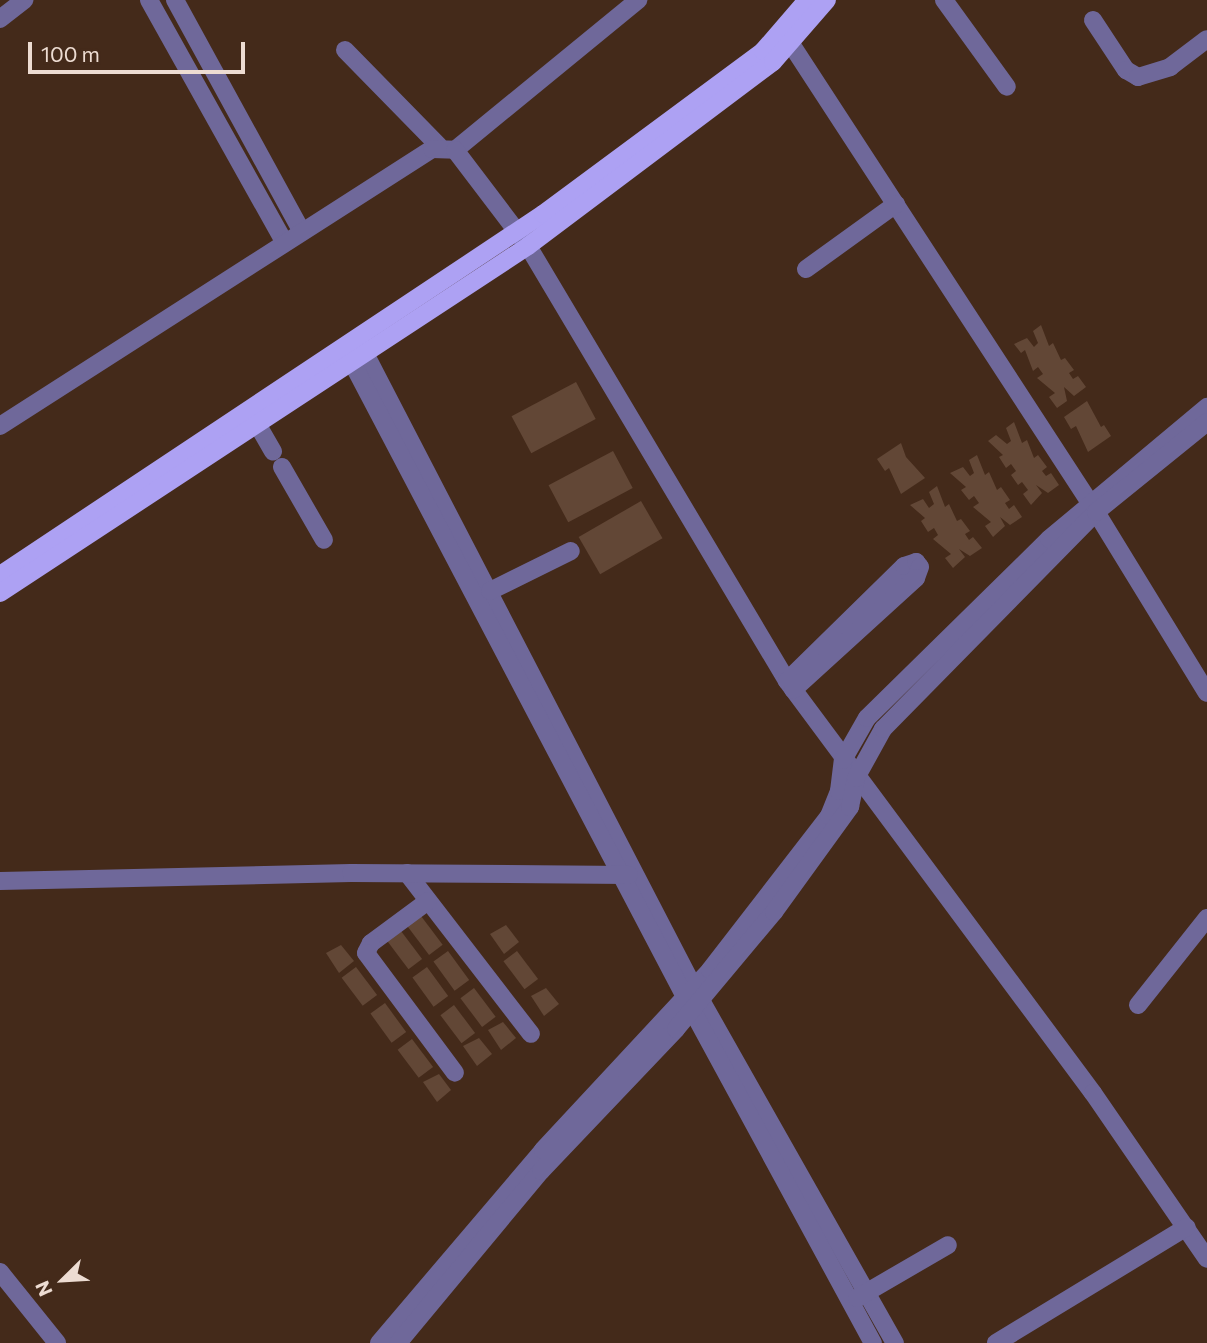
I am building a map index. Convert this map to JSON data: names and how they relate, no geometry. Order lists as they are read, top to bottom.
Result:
{
  "scale_bar": "100 m",
  "north": "bottom left"
}
